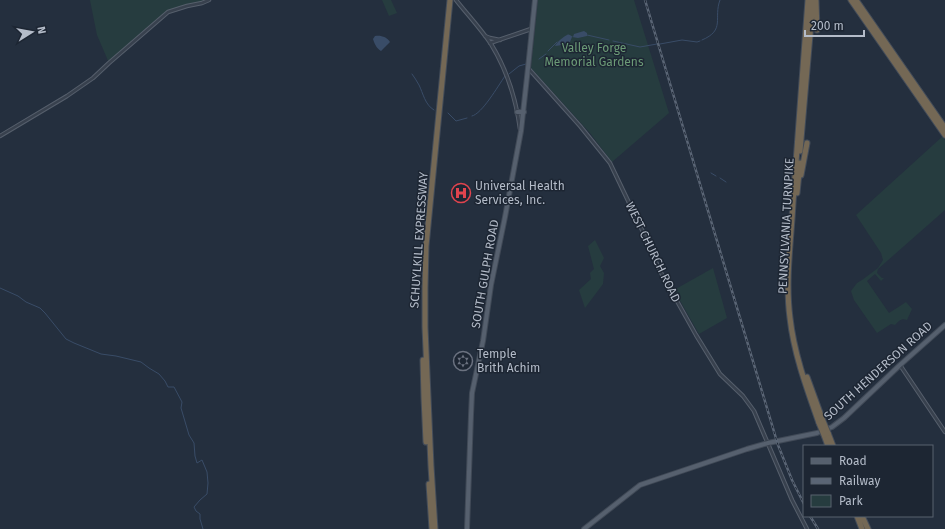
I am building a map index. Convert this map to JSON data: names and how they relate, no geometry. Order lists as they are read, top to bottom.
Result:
{
  "streets": {
    "highway": ["PENNSYLVANIA TURNPIKE", "SCHUYLKILL EXPRESSWAY"],
    "main road": ["SOUTH GULPH ROAD", "SOUTH HENDERSON ROAD"],
    "street": ["WEST CHURCH ROAD"]
  },
  "crossings": [
    ["WEST CHURCH ROAD", "SOUTH GULPH ROAD"],
    ["WEST CHURCH ROAD", "SOUTH HENDERSON ROAD"]
  ],
  "parks": ["Valley Forge Memorial Gardens"],
  "places": {
    "hospital": ["Universal Health Services, Inc."],
    "synagogue": ["Temple Brith Achim"]
  },
  "legend": ["Road", "Railway", "Park"],
  "scale_bar": "200 m",
  "north": "right"
}
